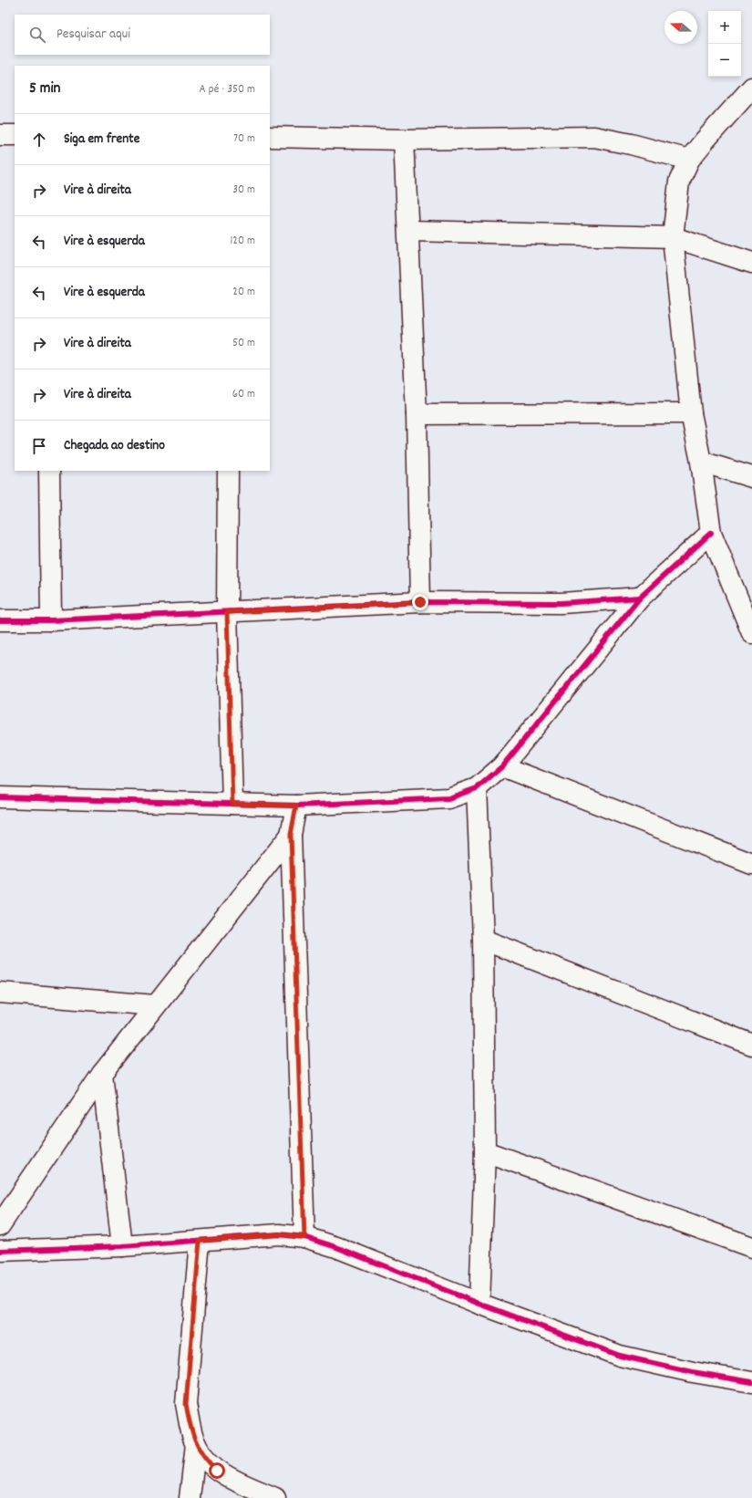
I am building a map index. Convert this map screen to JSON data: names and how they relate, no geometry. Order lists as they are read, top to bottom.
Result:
{
  "north": "left",
  "page": {
    "map_buttons": ["+", "−"],
    "search": "Pesquisar aqui",
    "heading": ["5 min", "A pé · 350 m"],
    "list": [
      ["Siga em frente", "70 m"],
      ["Vire à direita", "30 m"],
      ["Vire à esquerda", "120 m"],
      ["Vire à esquerda", "20 m"],
      ["Vire à direita", "50 m"],
      ["Vire à direita", "60 m"],
      "Chegada ao destino"
    ]
  }
}
